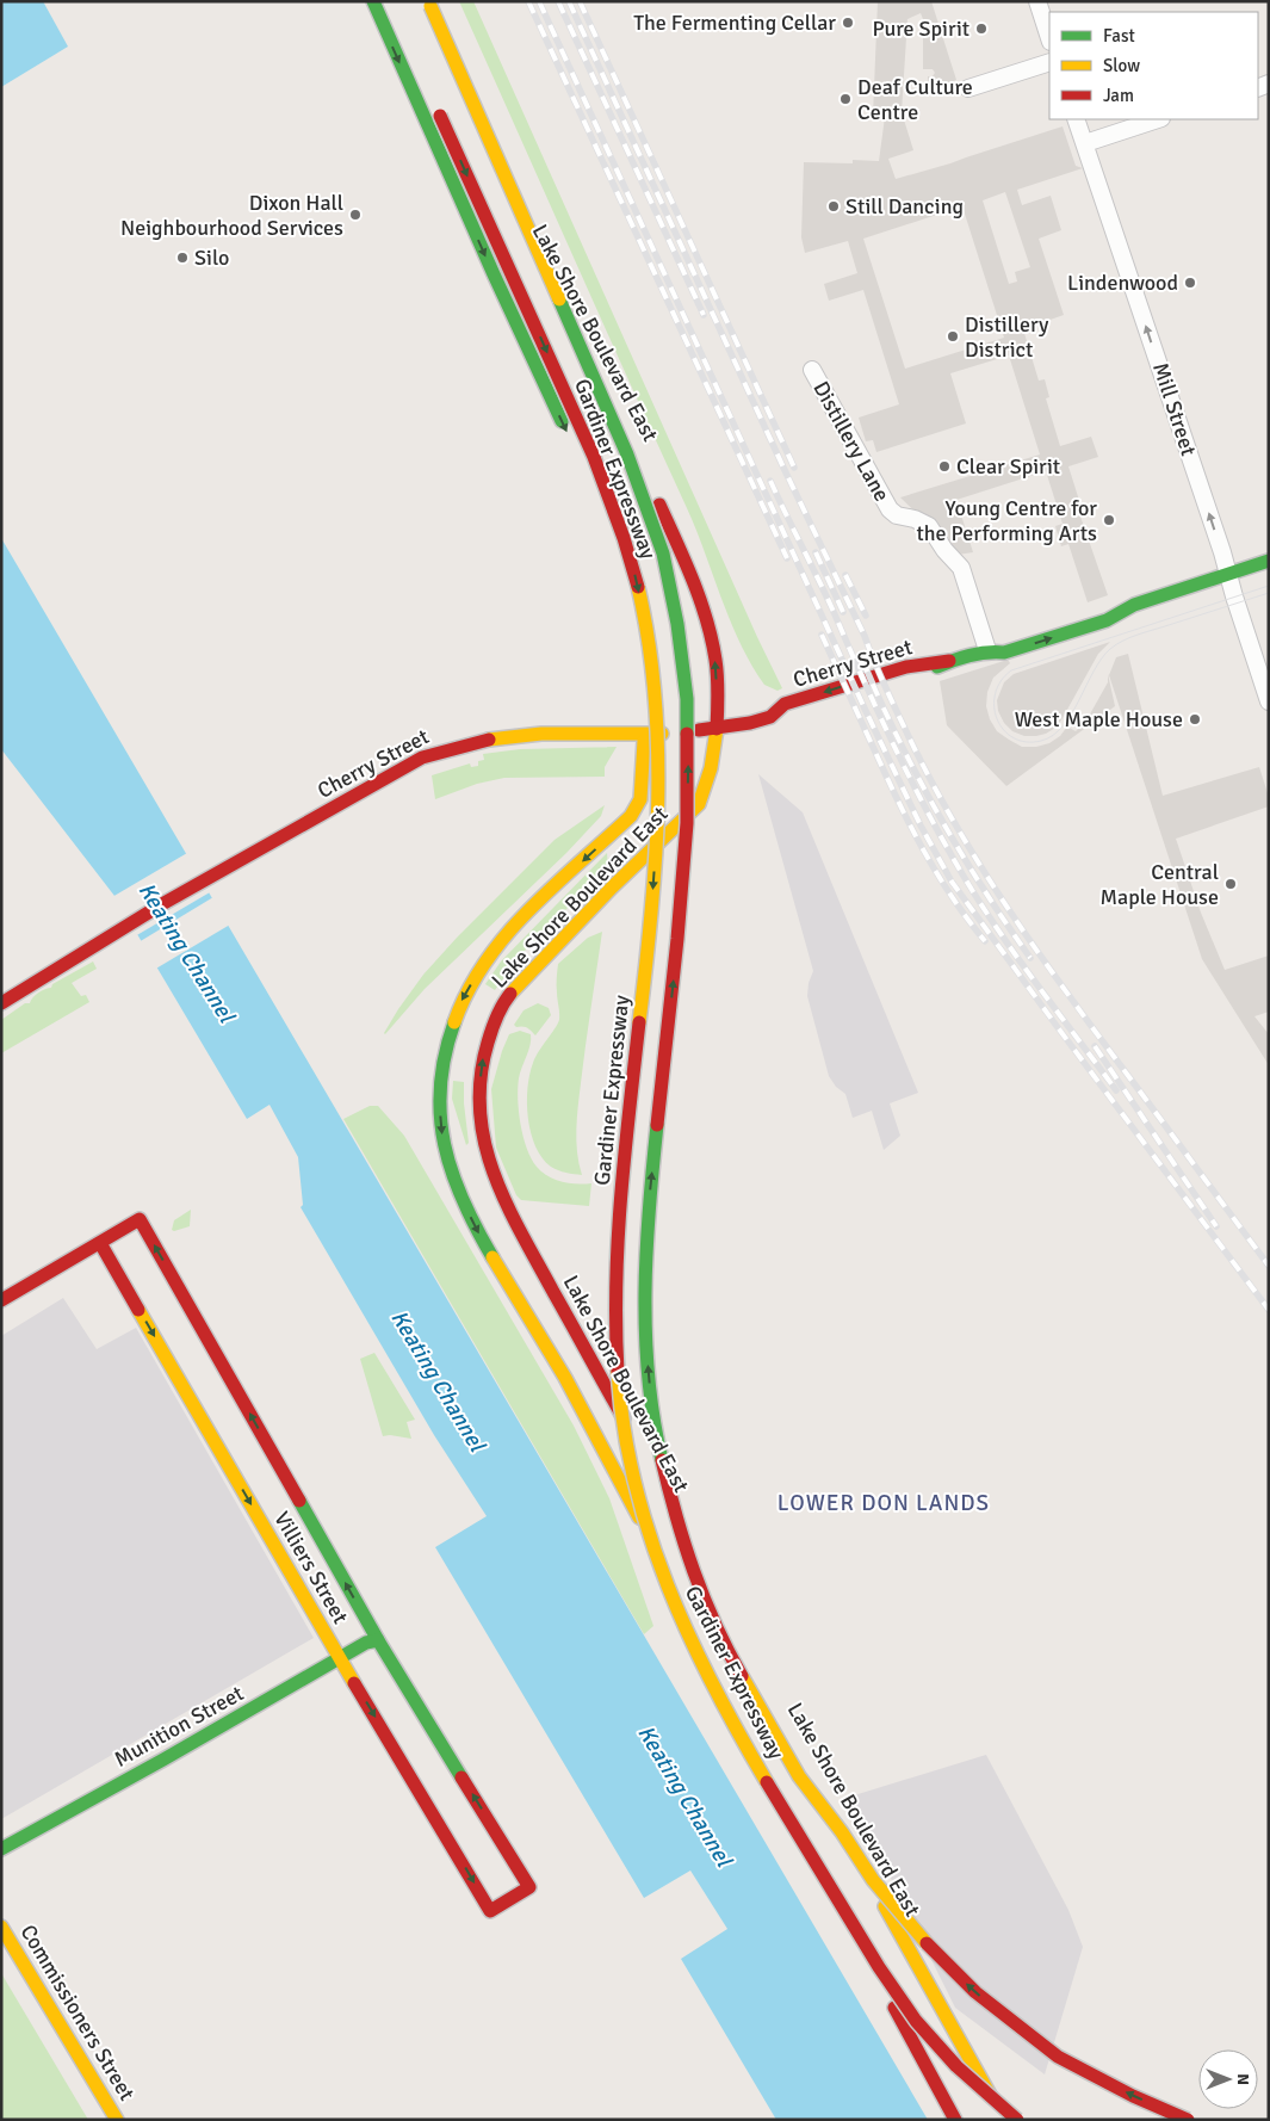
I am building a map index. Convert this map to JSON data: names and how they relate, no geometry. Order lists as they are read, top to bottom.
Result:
{
  "streets": {
    "main road": [
      "Lake Shore Boulevard East",
      "Gardiner Expressway",
      "Cherry Street",
      "Villiers Street",
      "Munition Street",
      "Commissioners Street"
    ],
    "street": ["Mill Street", "Distillery Lane"]
  },
  "crossings": [
    ["Lake Shore Boulevard East", "Cherry Street"],
    ["Mill Street", "Cherry Street"],
    ["Distillery Lane", "Cherry Street"],
    ["Villiers Street", "Munition Street"]
  ],
  "one_way": ["Mill Street"],
  "districts": ["LOWER DON LANDS"],
  "water": ["Keating Channel"],
  "places": [
    "The Fermenting Cellar",
    "Pure Spirit",
    "Deaf Culture Centre",
    "Still Dancing",
    "Dixon Hall Neighbourhood Services",
    "Silo",
    "Lindenwood",
    "Distillery District",
    "Clear Spirit",
    "Young Centre for the Performing Arts",
    "West Maple House",
    "Central Maple House"
  ],
  "legend": ["Fast", "Slow", "Jam"],
  "north": "right"
}
